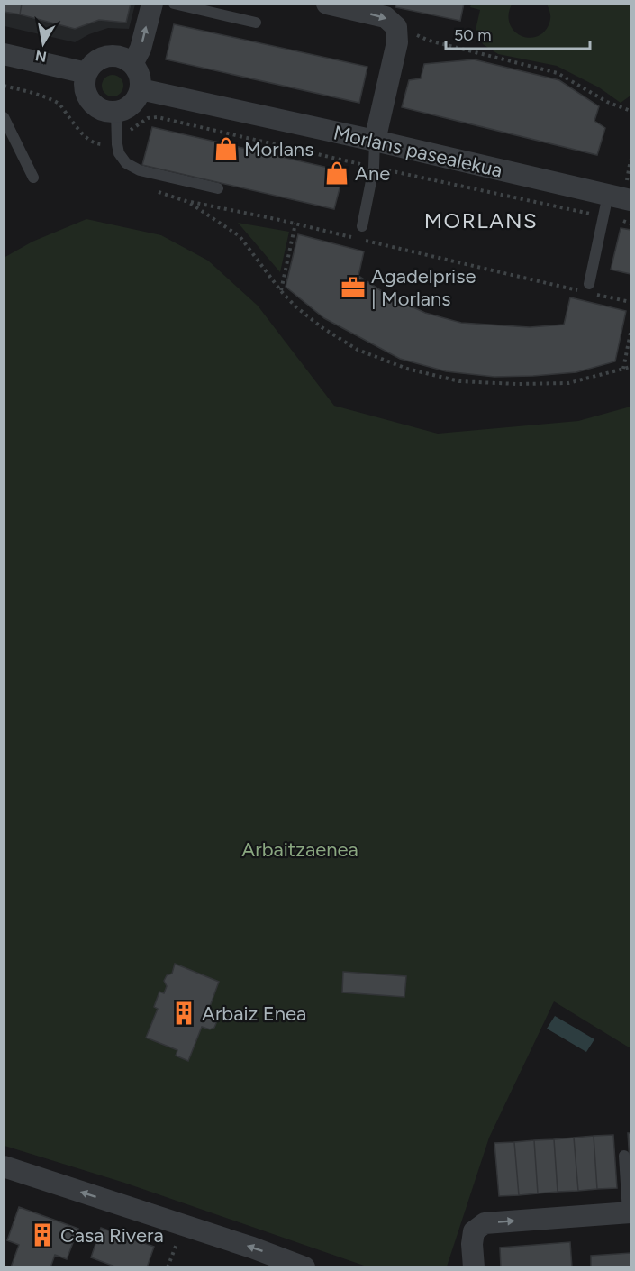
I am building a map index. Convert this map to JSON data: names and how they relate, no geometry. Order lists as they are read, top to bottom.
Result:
{
  "streets": {
    "street": ["Morlans pasealekua"]
  },
  "districts": ["MORLANS"],
  "parks": ["Arbaitzaenea"],
  "places": {
    "shop": ["Morlans", "Ane"],
    "office": ["Agadelprise | Morlans"],
    "building": ["Arbaiz Enea", "Casa Rivera"]
  },
  "scale_bar": "50 m",
  "north": "bottom"
}
